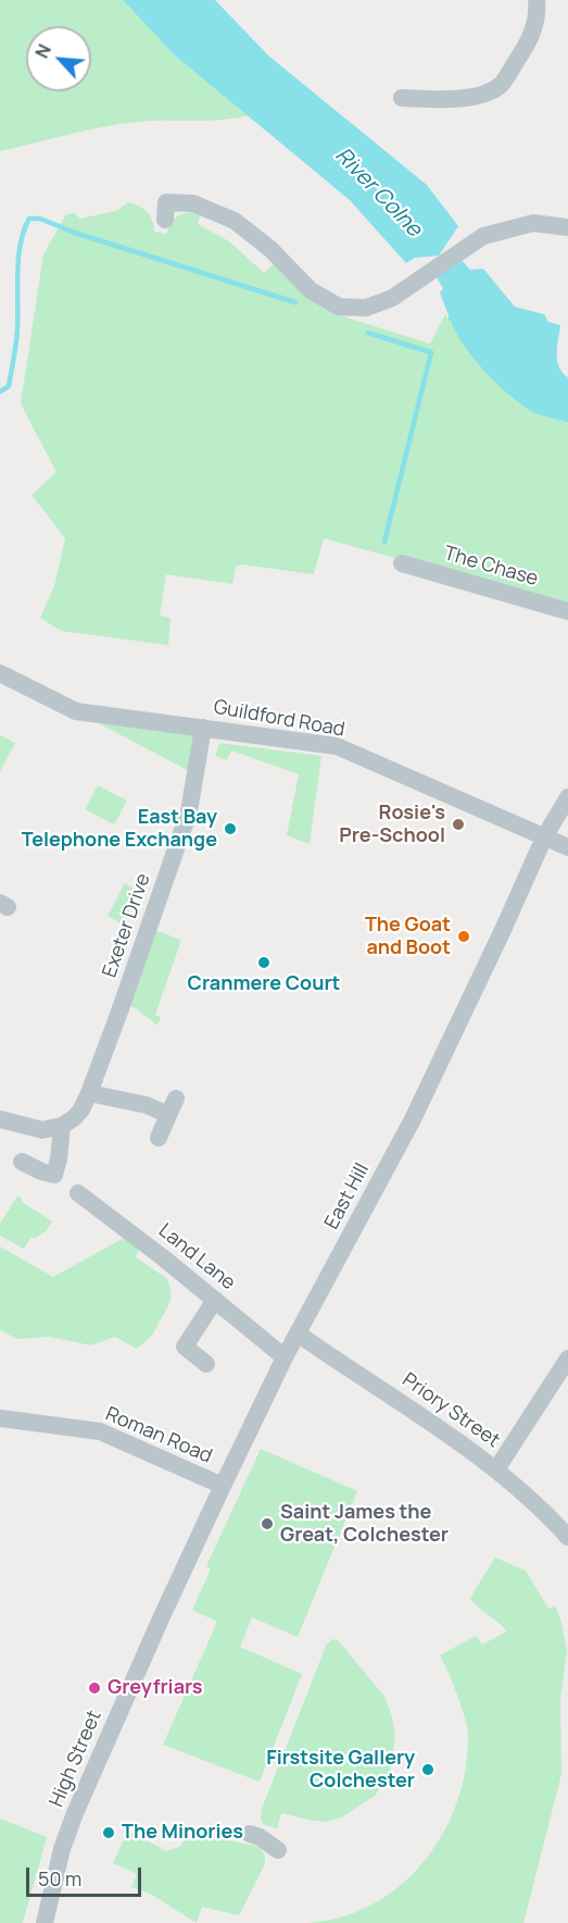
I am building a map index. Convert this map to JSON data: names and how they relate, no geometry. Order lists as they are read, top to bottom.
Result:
{
  "streets": {
    "street": [
      "The Chase",
      "Guildford Road",
      "Exeter Drive",
      "East Hill",
      "Land Lane",
      "Priory Street",
      "Roman Road",
      "High Street"
    ]
  },
  "crossings": [
    ["Guildford Road", "Exeter Drive"],
    ["Guildford Road", "East Hill"],
    ["East Hill", "Land Lane"],
    ["East Hill", "Priory Street"],
    ["East Hill", "Roman Road"],
    ["East Hill", "High Street"]
  ],
  "water": ["River Colne"],
  "places": [
    "Rosie's Pre-School",
    "East Bay Telephone Exchange",
    "The Goat and Boot",
    "Cranmere Court",
    "Saint James the Great, Colchester",
    "Greyfriars",
    "Firstsite Gallery Colchester",
    "The Minories"
  ],
  "scale_bar": "50 m",
  "north": "top left"
}
